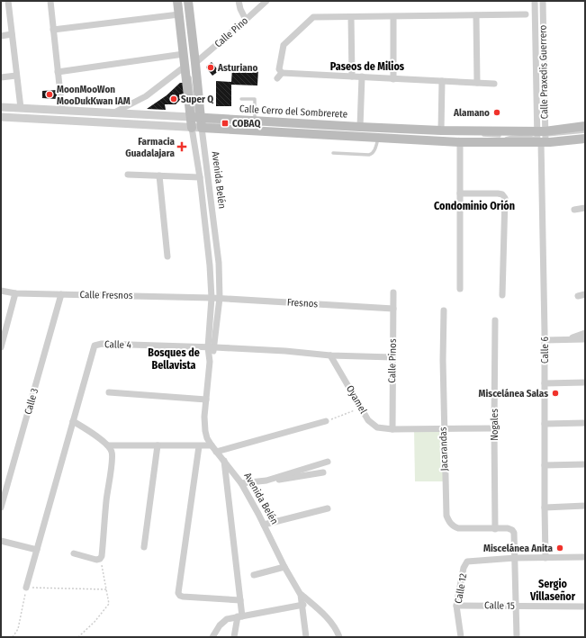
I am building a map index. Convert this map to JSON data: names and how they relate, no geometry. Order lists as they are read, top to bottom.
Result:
{
  "streets": {
    "main road": ["Calle Cerro del Sombrerete", "Avenida Belén"],
    "street": [
      "Calle Pino",
      "Calle Praxedis Guerrero",
      "Calle Fresnos",
      "Fresnos",
      "Calle 4",
      "Calle 6",
      "Calle Pinos",
      "Oyamel",
      "Calle 3",
      "Nogales",
      "Jacarandas",
      "Calle 12",
      "Calle 15"
    ]
  },
  "crossings": [
    ["Calle Pino", "Avenida Belén"],
    ["Calle Praxedis Guerrero", "Calle Cerro del Sombrerete"],
    ["Calle Praxedis Guerrero", "Calle 6"],
    ["Calle Cerro del Sombrerete", "Avenida Belén"],
    ["Calle Cerro del Sombrerete", "Calle 6"],
    ["Avenida Belén", "Calle Fresnos"],
    ["Avenida Belén", "Fresnos"],
    ["Avenida Belén", "Calle 4"],
    ["Calle Fresnos", "Fresnos"],
    ["Calle Fresnos", "Calle 3"],
    ["Fresnos", "Calle Pinos"],
    ["Calle 4", "Calle Pinos"],
    ["Calle 4", "Oyamel"],
    ["Calle Pinos", "Oyamel"],
    ["Oyamel", "Nogales"],
    ["Oyamel", "Jacarandas"],
    ["Nogales", "Jacarandas"],
    ["Jacarandas", "Calle 12"],
    ["Calle 12", "Calle 15"]
  ],
  "districts": [
    "Paseos de Milios",
    "Condominio Orión",
    "Bosques de Bellavista",
    "Sergio Villaseñor"
  ],
  "places": {
    "other": [
      "Asturiano",
      "MoonMooWon MooDukKwan IAM",
      "Super Q",
      "Alamano",
      "Miscelánea Salas",
      "Miscelánea Anita"
    ],
    "transit": ["COBAQ"],
    "health": ["Farmacia Guadalajara"]
  }
}
